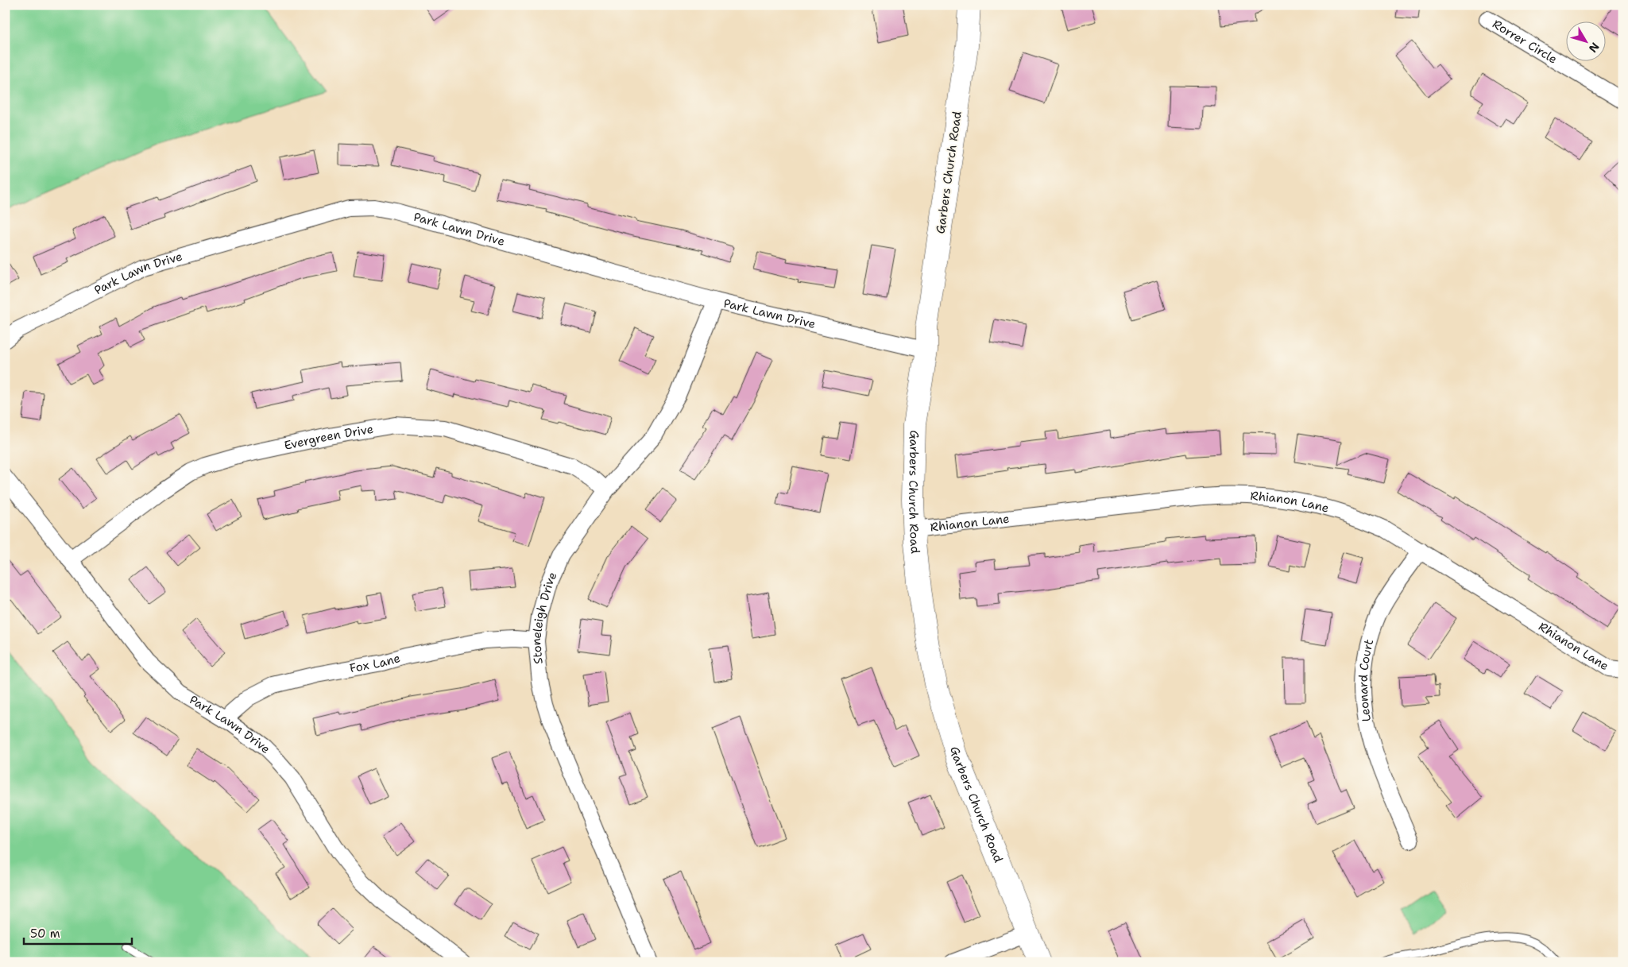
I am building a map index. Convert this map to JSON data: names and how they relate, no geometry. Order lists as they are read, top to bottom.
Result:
{
  "streets": {
    "street": [
      "Rorrer Circle",
      "Garbers Church Road",
      "Park Lawn Drive",
      "Evergreen Drive",
      "Rhianon Lane",
      "Stoneleigh Drive",
      "Fox Lane",
      "Leonard Court"
    ]
  },
  "crossings": [
    ["Garbers Church Road", "Park Lawn Drive"],
    ["Garbers Church Road", "Rhianon Lane"],
    ["Park Lawn Drive", "Evergreen Drive"],
    ["Park Lawn Drive", "Stoneleigh Drive"],
    ["Park Lawn Drive", "Fox Lane"],
    ["Evergreen Drive", "Stoneleigh Drive"],
    ["Rhianon Lane", "Leonard Court"],
    ["Stoneleigh Drive", "Fox Lane"]
  ],
  "scale_bar": "50 m",
  "north": "bottom right"
}
